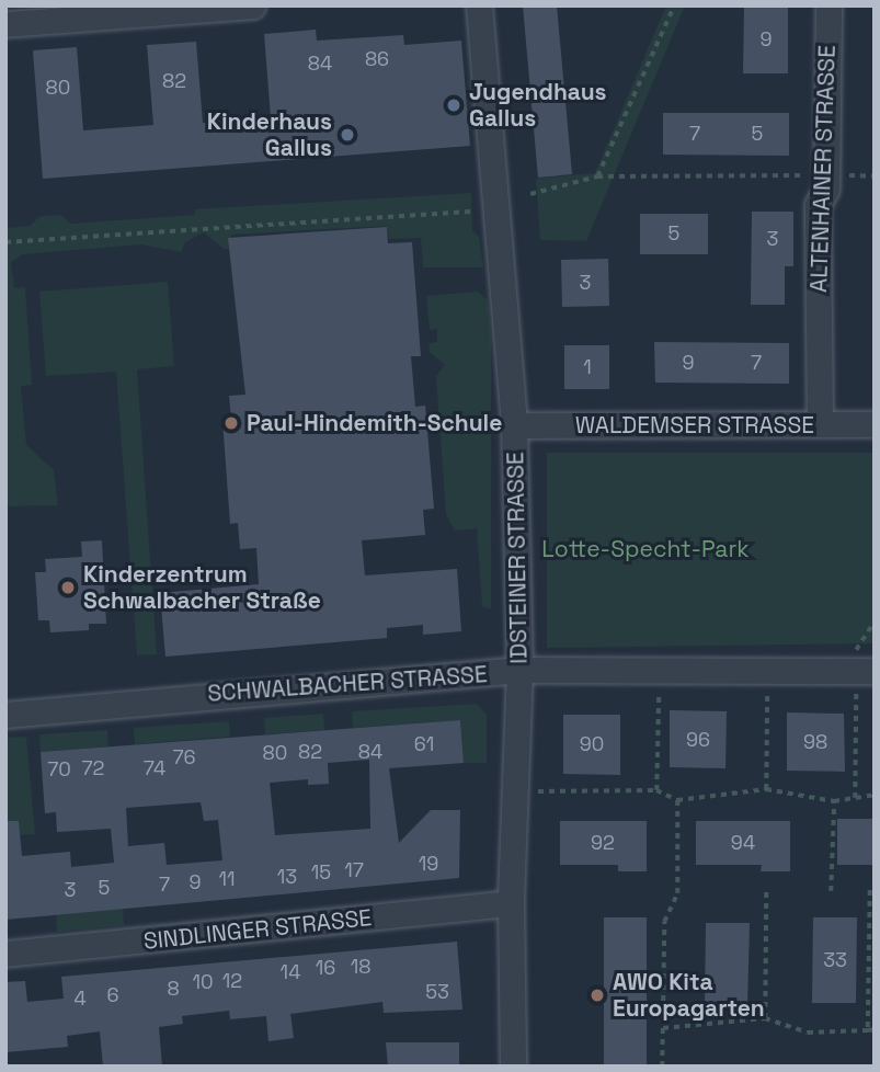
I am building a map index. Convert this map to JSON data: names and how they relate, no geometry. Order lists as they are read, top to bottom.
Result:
{
  "streets": {
    "street": [
      "ALTENHAINER STRASSE",
      "WALDEMSER STRASSE",
      "IDSTEINER STRASSE",
      "SCHWALBACHER STRASSE",
      "SINDLINGER STRASSE"
    ]
  },
  "crossings": [
    ["ALTENHAINER STRASSE", "WALDEMSER STRASSE"],
    ["WALDEMSER STRASSE", "IDSTEINER STRASSE"],
    ["IDSTEINER STRASSE", "SCHWALBACHER STRASSE"],
    ["IDSTEINER STRASSE", "SINDLINGER STRASSE"]
  ],
  "parks": ["Lotte-Specht-Park"],
  "places": [
    "Jugendhaus Gallus",
    "Kinderhaus Gallus",
    "Paul-Hindemith-Schule",
    "Kinderzentrum Schwalbacher Straße",
    "AWO Kita Europagarten"
  ],
  "house_numbers": [
    "9",
    "86",
    "84",
    "82",
    "80",
    "7",
    "5",
    "5",
    "3",
    "3",
    "9",
    "7",
    "1",
    "96",
    "98",
    "61",
    "90",
    "82",
    "84",
    "80",
    "76",
    "72",
    "74",
    "70",
    "92",
    "94",
    "19",
    "17",
    "15",
    "13",
    "11",
    "9",
    "7",
    "5",
    "3",
    "33",
    "18",
    "16",
    "14",
    "12",
    "10",
    "8",
    "53",
    "6",
    "4"
  ]
}
